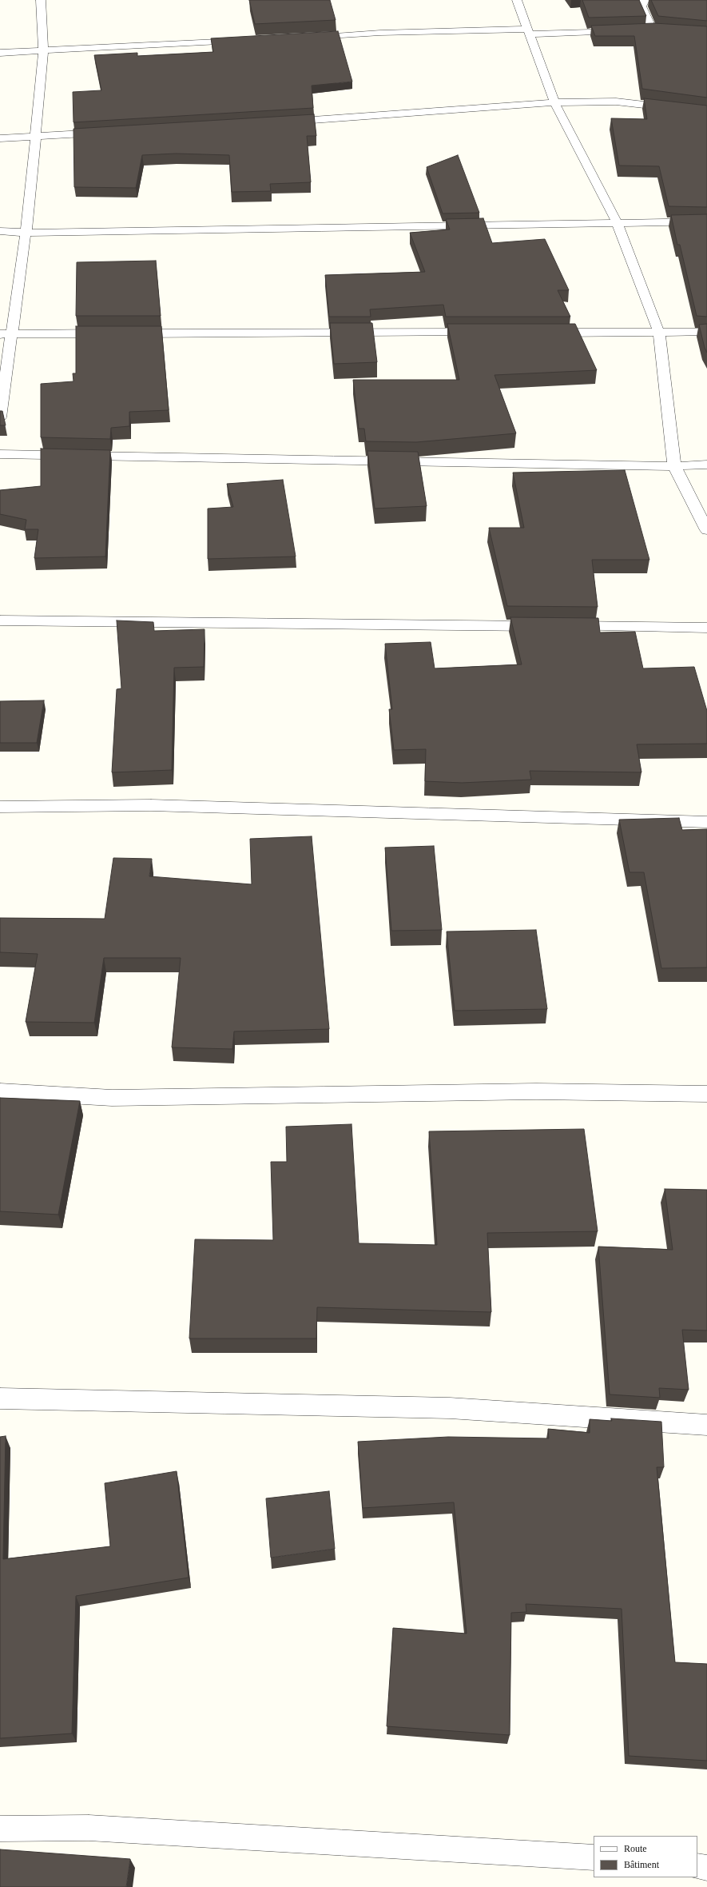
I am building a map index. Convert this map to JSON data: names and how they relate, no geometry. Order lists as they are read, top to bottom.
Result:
{
  "legend": ["Route", "Bâtiment"]
}
